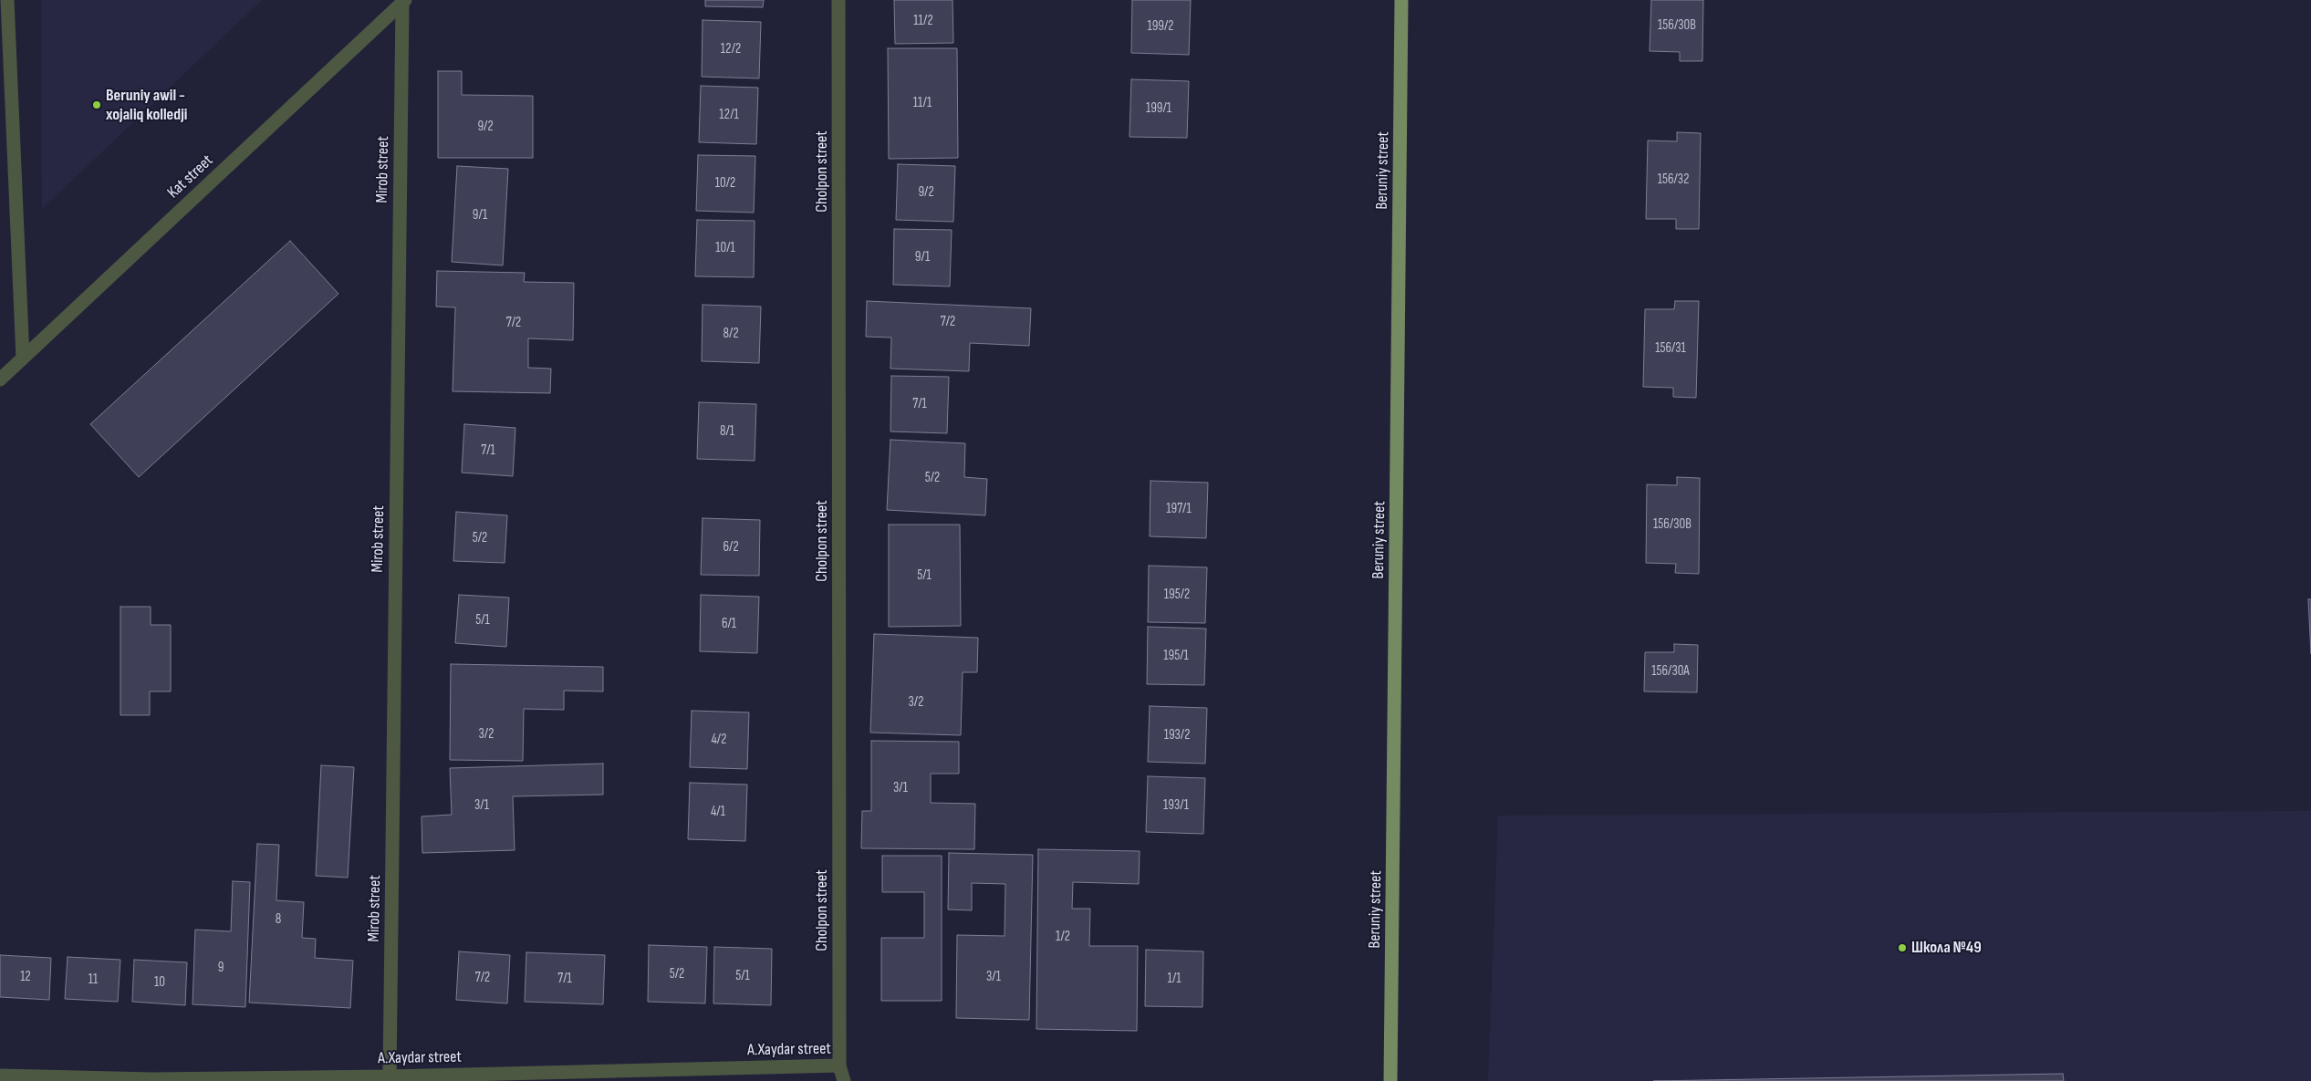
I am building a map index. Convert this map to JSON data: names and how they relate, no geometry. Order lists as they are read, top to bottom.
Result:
{
  "streets": {
    "main road": ["Beruniy street"],
    "street": [
      "Mirob street",
      "Cholpon street",
      "Kat street",
      "A.Xaydar street"
    ]
  },
  "crossings": [
    ["Mirob street", "Kat street"],
    ["Mirob street", "A.Xaydar street"],
    ["Cholpon street", "A.Xaydar street"]
  ],
  "places": ["Beruniy awil - xojaliq kolledji", "Школа №49"],
  "house_numbers": [
    "11/2",
    "156/30B",
    "199/2",
    "12/2",
    "11/1",
    "199/1",
    "12/1",
    "9/2",
    "156/32",
    "10/2",
    "9/2",
    "9/1",
    "10/1",
    "9/1",
    "7/2",
    "7/2",
    "8/2",
    "156/31",
    "7/1",
    "8/1",
    "7/1",
    "5/2",
    "197/1",
    "156/30B",
    "5/2",
    "6/2",
    "5/1",
    "195/2",
    "5/1",
    "6/1",
    "195/1",
    "156/30A",
    "3/2",
    "3/2",
    "193/2",
    "4/2",
    "3/1",
    "3/1",
    "193/1",
    "4/1",
    "8",
    "1/2",
    "9",
    "5/2",
    "5/1",
    "12",
    "3/1",
    "7/2",
    "7/1",
    "1/1",
    "11",
    "10"
  ]
}
